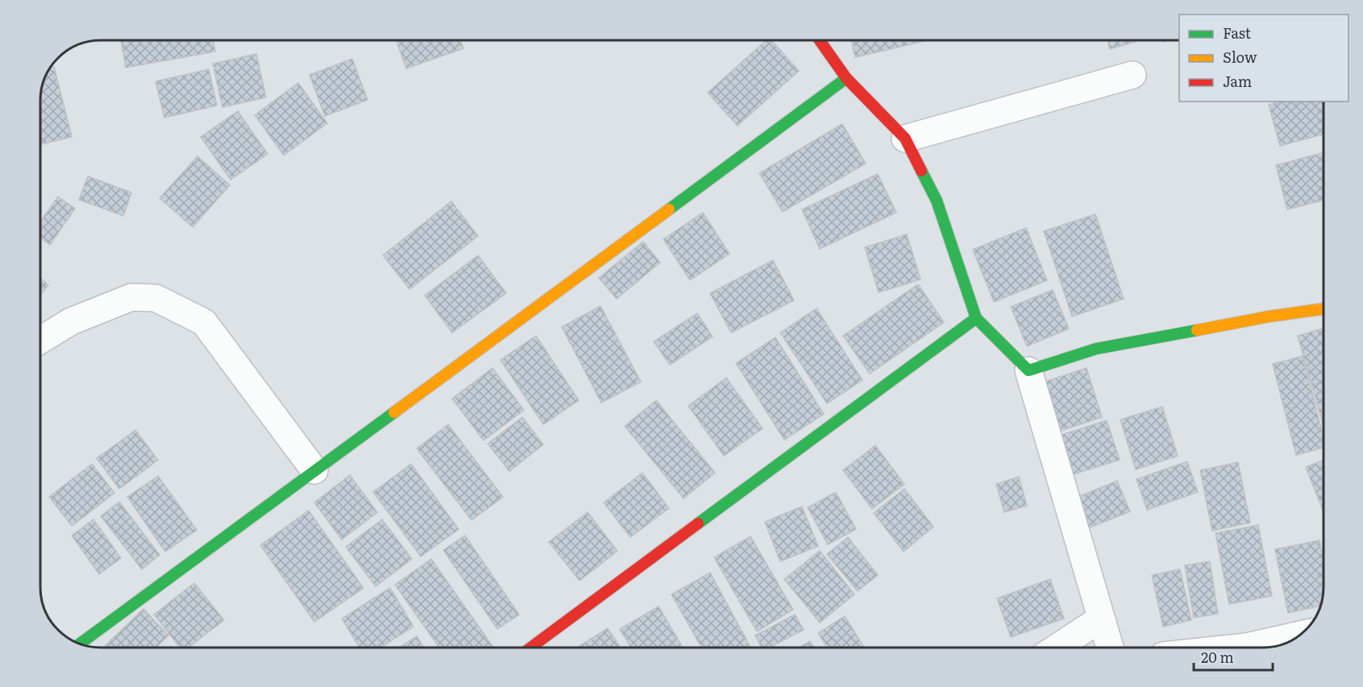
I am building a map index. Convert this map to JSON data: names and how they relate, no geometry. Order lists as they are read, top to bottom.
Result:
{
  "legend": ["Fast", "Slow", "Jam"],
  "scale_bar": "20 m"
}
